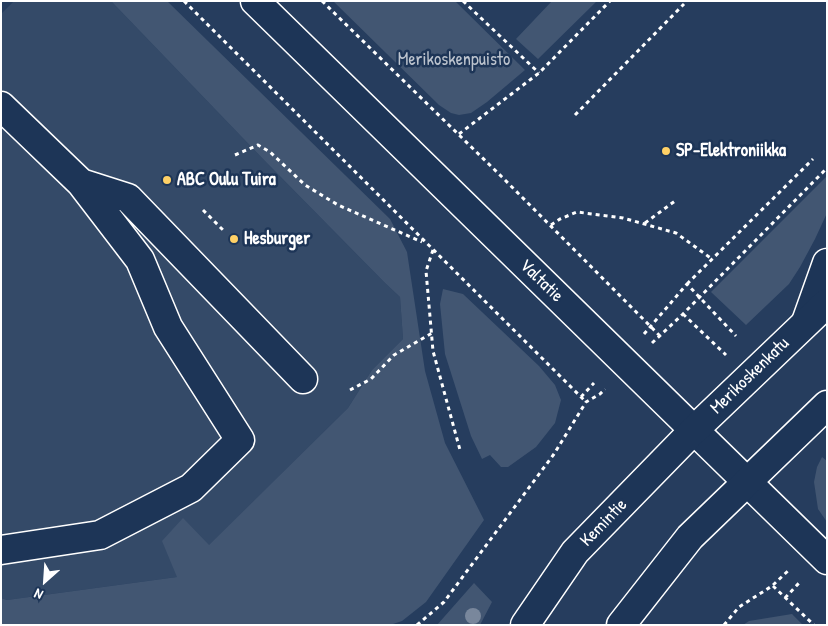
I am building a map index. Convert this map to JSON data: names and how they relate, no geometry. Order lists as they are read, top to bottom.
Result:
{
  "streets": {
    "street": ["Valtatie", "Merikoskenkatu", "Kemintie"]
  },
  "crossings": [
    ["Valtatie", "Merikoskenkatu"],
    ["Valtatie", "Kemintie"],
    ["Merikoskenkatu", "Kemintie"]
  ],
  "parks": ["Merikoskenpuisto"],
  "places": ["SP-Elektroniikka", "ABC Oulu Tuira", "Hesburger"],
  "north": "bottom left"
}
